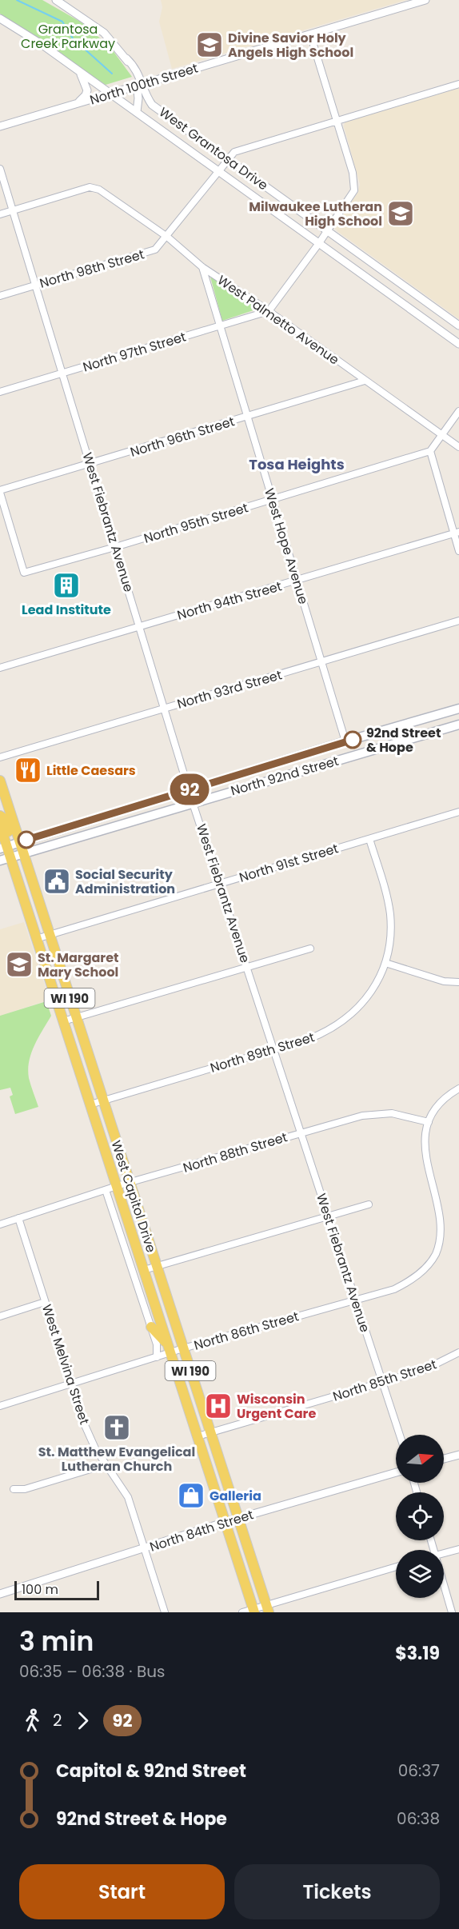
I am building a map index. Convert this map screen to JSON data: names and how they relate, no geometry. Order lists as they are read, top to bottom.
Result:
{
  "streets": {
    "main road": ["North 92nd Street", "WI 190", "West Capitol Drive"],
    "street": [
      "North 100th Street",
      "West Grantosa Drive",
      "North 98th Street",
      "West Palmetto Avenue",
      "North 97th Street",
      "North 96th Street",
      "West Fiebrantz Avenue",
      "North 95th Street",
      "West Hope Avenue",
      "North 94th Street",
      "North 93rd Street",
      "North 91st Street",
      "North 89th Street",
      "North 88th Street",
      "North 86th Street",
      "West Melvina Street",
      "North 85th Street",
      "North 84th Street"
    ]
  },
  "crossings": [
    ["North 100th Street", "West Grantosa Drive"],
    ["West Grantosa Drive", "North 98th Street"],
    ["North 98th Street", "West Palmetto Avenue"],
    ["North 98th Street", "West Fiebrantz Avenue"],
    ["West Palmetto Avenue", "North 97th Street"],
    ["West Palmetto Avenue", "North 96th Street"],
    ["West Palmetto Avenue", "West Fiebrantz Avenue"],
    ["West Palmetto Avenue", "West Hope Avenue"],
    ["North 97th Street", "West Fiebrantz Avenue"],
    ["North 97th Street", "West Hope Avenue"],
    ["North 96th Street", "West Fiebrantz Avenue"],
    ["North 96th Street", "North 95th Street"],
    ["North 96th Street", "West Hope Avenue"],
    ["West Fiebrantz Avenue", "North 95th Street"],
    ["West Fiebrantz Avenue", "North 94th Street"],
    ["West Fiebrantz Avenue", "North 93rd Street"],
    ["West Fiebrantz Avenue", "North 92nd Street"],
    ["West Fiebrantz Avenue", "North 91st Street"],
    ["West Fiebrantz Avenue", "North 89th Street"],
    ["West Fiebrantz Avenue", "North 88th Street"],
    ["West Fiebrantz Avenue", "North 86th Street"],
    ["West Fiebrantz Avenue", "North 85th Street"],
    ["North 95th Street", "West Hope Avenue"],
    ["West Hope Avenue", "North 94th Street"],
    ["West Hope Avenue", "North 93rd Street"],
    ["West Hope Avenue", "North 92nd Street"],
    ["North 92nd Street", "West Capitol Drive"],
    ["North 91st Street", "West Capitol Drive"],
    ["North 89th Street", "West Capitol Drive"],
    ["North 88th Street", "West Capitol Drive"],
    ["North 88th Street", "North 86th Street"],
    ["North 88th Street", "West Melvina Street"],
    ["West Capitol Drive", "North 86th Street"],
    ["West Capitol Drive", "North 85th Street"],
    ["West Capitol Drive", "North 84th Street"],
    ["North 86th Street", "West Melvina Street"],
    ["West Melvina Street", "North 84th Street"]
  ],
  "districts": ["Tosa Heights"],
  "parks": ["Grantosa Creek Parkway"],
  "places": {
    "school or university": ["Divine Savior Holy Angels High School", "Milwaukee Lutheran High School", "St. Margaret Mary School"],
    "building": ["Lead Institute"],
    "other": ["92nd Street & Hope"],
    "restaurant": ["Little Caesars"],
    "public building": ["Social Security Administration"],
    "hospital": ["Wisconsin Urgent Care"],
    "church": ["St. Matthew Evangelical Lutheran Church"],
    "shop": ["Galleria"]
  },
  "lines": ["bus line 92"],
  "scale_bar": "100 m",
  "north": "right",
  "page": {
    "on_map": "92",
    "scale": "100 m",
    "heading": ["3 min", "06:35 – 06:38 · Bus", "$3.19"],
    "legs": ["2", "92"],
    "list": [
      {
        "name": "Capitol & 92nd Street",
        "value": "06:37"
      },
      {
        "name": "92nd Street & Hope",
        "value": "06:38"
      }
    ],
    "buttons": ["Start", "Tickets"]
  }
}
